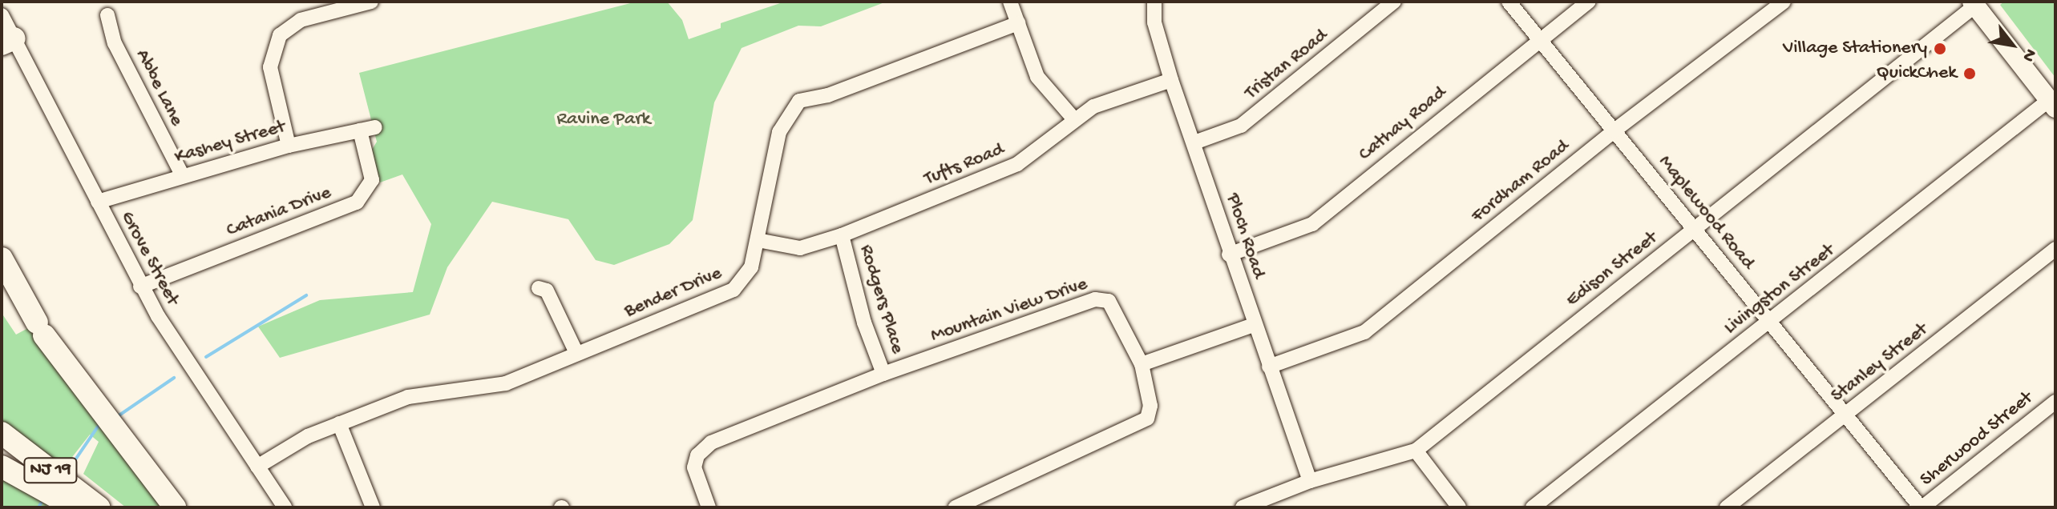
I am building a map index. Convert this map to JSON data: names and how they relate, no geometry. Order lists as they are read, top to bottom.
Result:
{
  "streets": {
    "highway": ["NJ 19"],
    "street": [
      "Tristan Road",
      "Abbe Lane",
      "Cathay Road",
      "Kashey Street",
      "Tufts Road",
      "Fordham Road",
      "Catania Drive",
      "Maplewood Road",
      "Ploch Road",
      "Grove Street",
      "Edison Street",
      "Livingston Street",
      "Bender Drive",
      "Rodgers Place",
      "Mountain View Drive",
      "Stanley Street",
      "Sherwood Street"
    ]
  },
  "crossings": [
    ["Tristan Road", "Ploch Road"],
    ["Abbe Lane", "Kashey Street"],
    ["Cathay Road", "Maplewood Road"],
    ["Cathay Road", "Ploch Road"],
    ["Kashey Street", "Catania Drive"],
    ["Kashey Street", "Grove Street"],
    ["Tufts Road", "Ploch Road"],
    ["Tufts Road", "Bender Drive"],
    ["Tufts Road", "Rodgers Place"],
    ["Fordham Road", "Maplewood Road"],
    ["Fordham Road", "Ploch Road"],
    ["Catania Drive", "Grove Street"],
    ["Maplewood Road", "Edison Street"],
    ["Maplewood Road", "Livingston Street"],
    ["Maplewood Road", "Stanley Street"],
    ["Maplewood Road", "Sherwood Street"],
    ["Ploch Road", "Edison Street"],
    ["Grove Street", "Bender Drive"],
    ["Rodgers Place", "Mountain View Drive"]
  ],
  "parks": ["Ravine Park"],
  "places": ["Village Stationery", "QuickChek"],
  "north": "bottom right"
}
